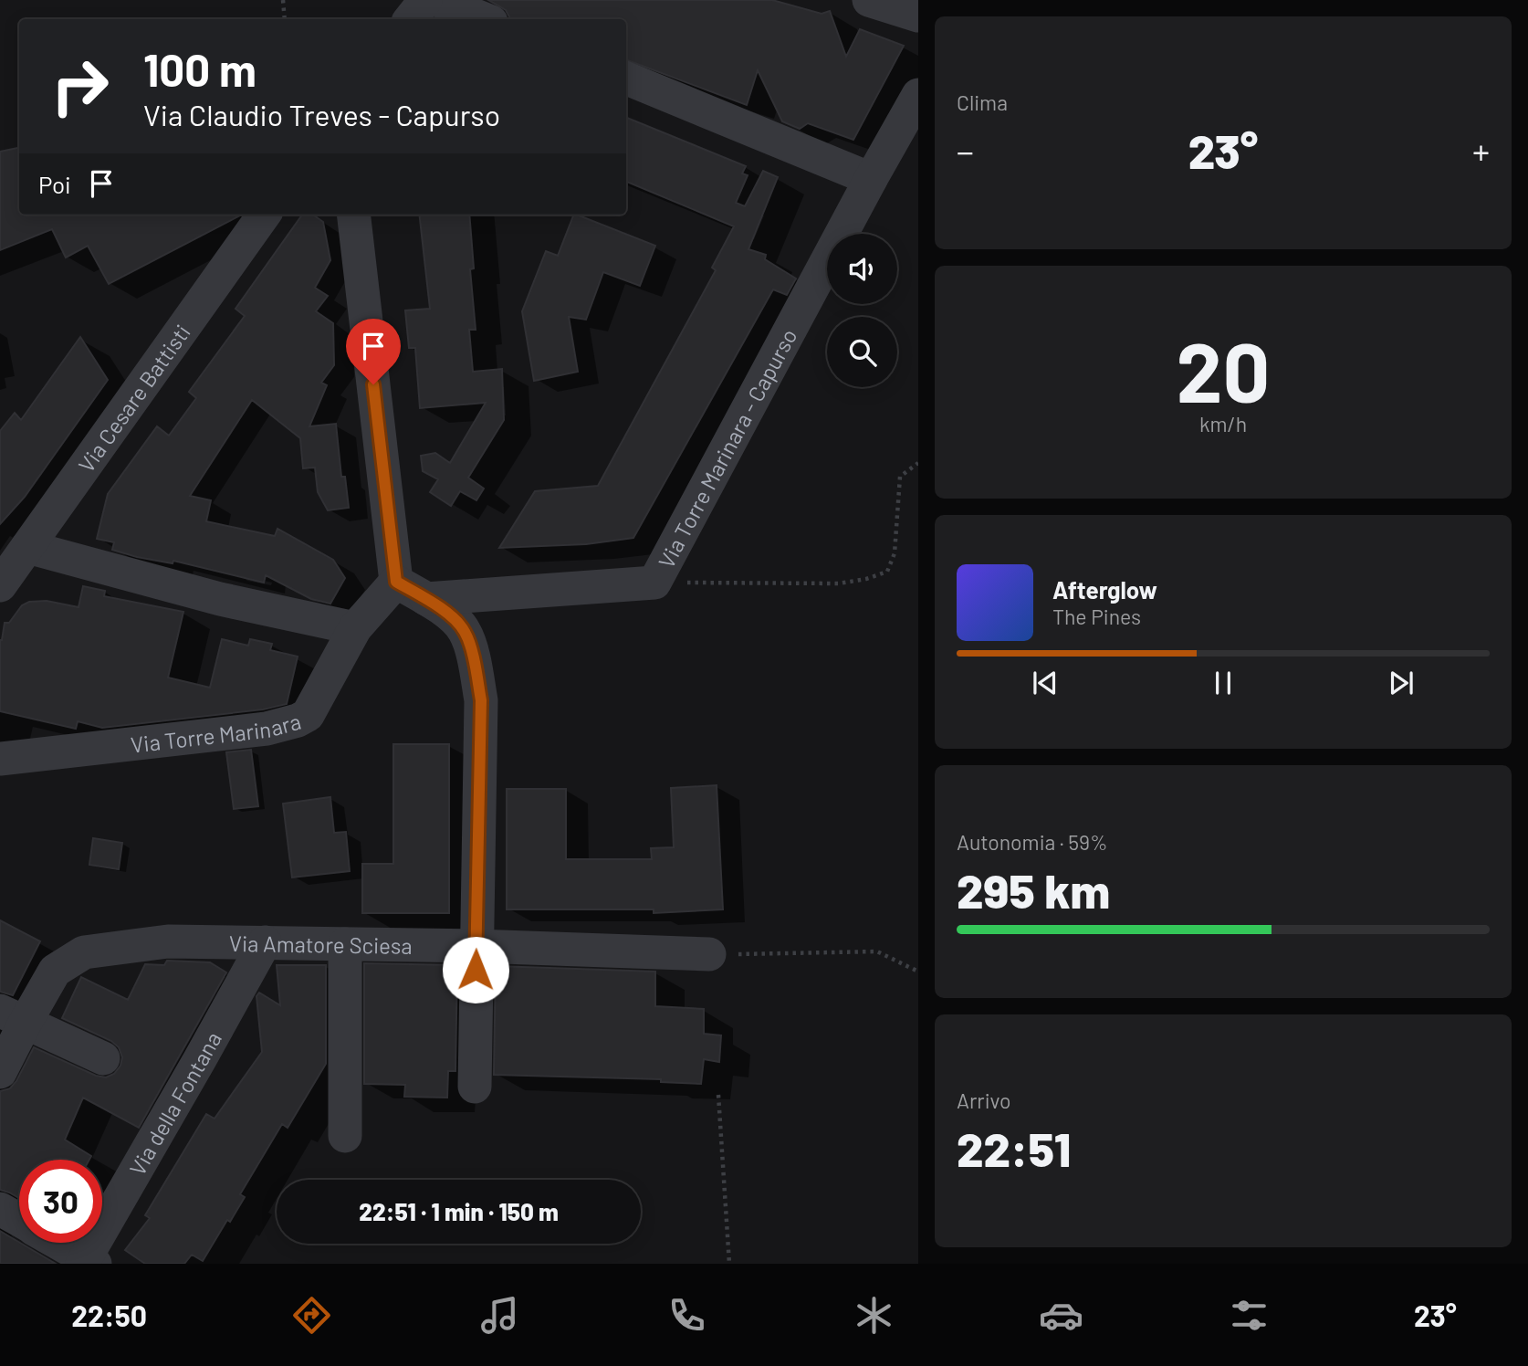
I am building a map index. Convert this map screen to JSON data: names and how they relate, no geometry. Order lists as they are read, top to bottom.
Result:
{
  "streets": {
    "street": [
      "Via Cesare Battisti",
      "Via Torre Marinara - Capurso",
      "Via Torre Marinara",
      "Via Amatore Sciesa",
      "Via della Fontana"
    ]
  },
  "crossings": [
    ["Via Amatore Sciesa", "Via della Fontana"]
  ],
  "page": {
    "tile": [
      "Clima",
      ["20", "km/h"],
      ["Autonomia · 59%", "295 km"],
      ["Arrivo", "22:51"]
    ],
    "turn": ["100 m", "Via Claudio Treves - Capurso"],
    "heat": ["−", "23°", "+"],
    "then": "Poi",
    "song": ["Afterglow", "The Pines"],
    "limit": "30",
    "trip": "22:51 · 1 min · 150 m",
    "tabs": ["22:50", "23°"]
  }
}
